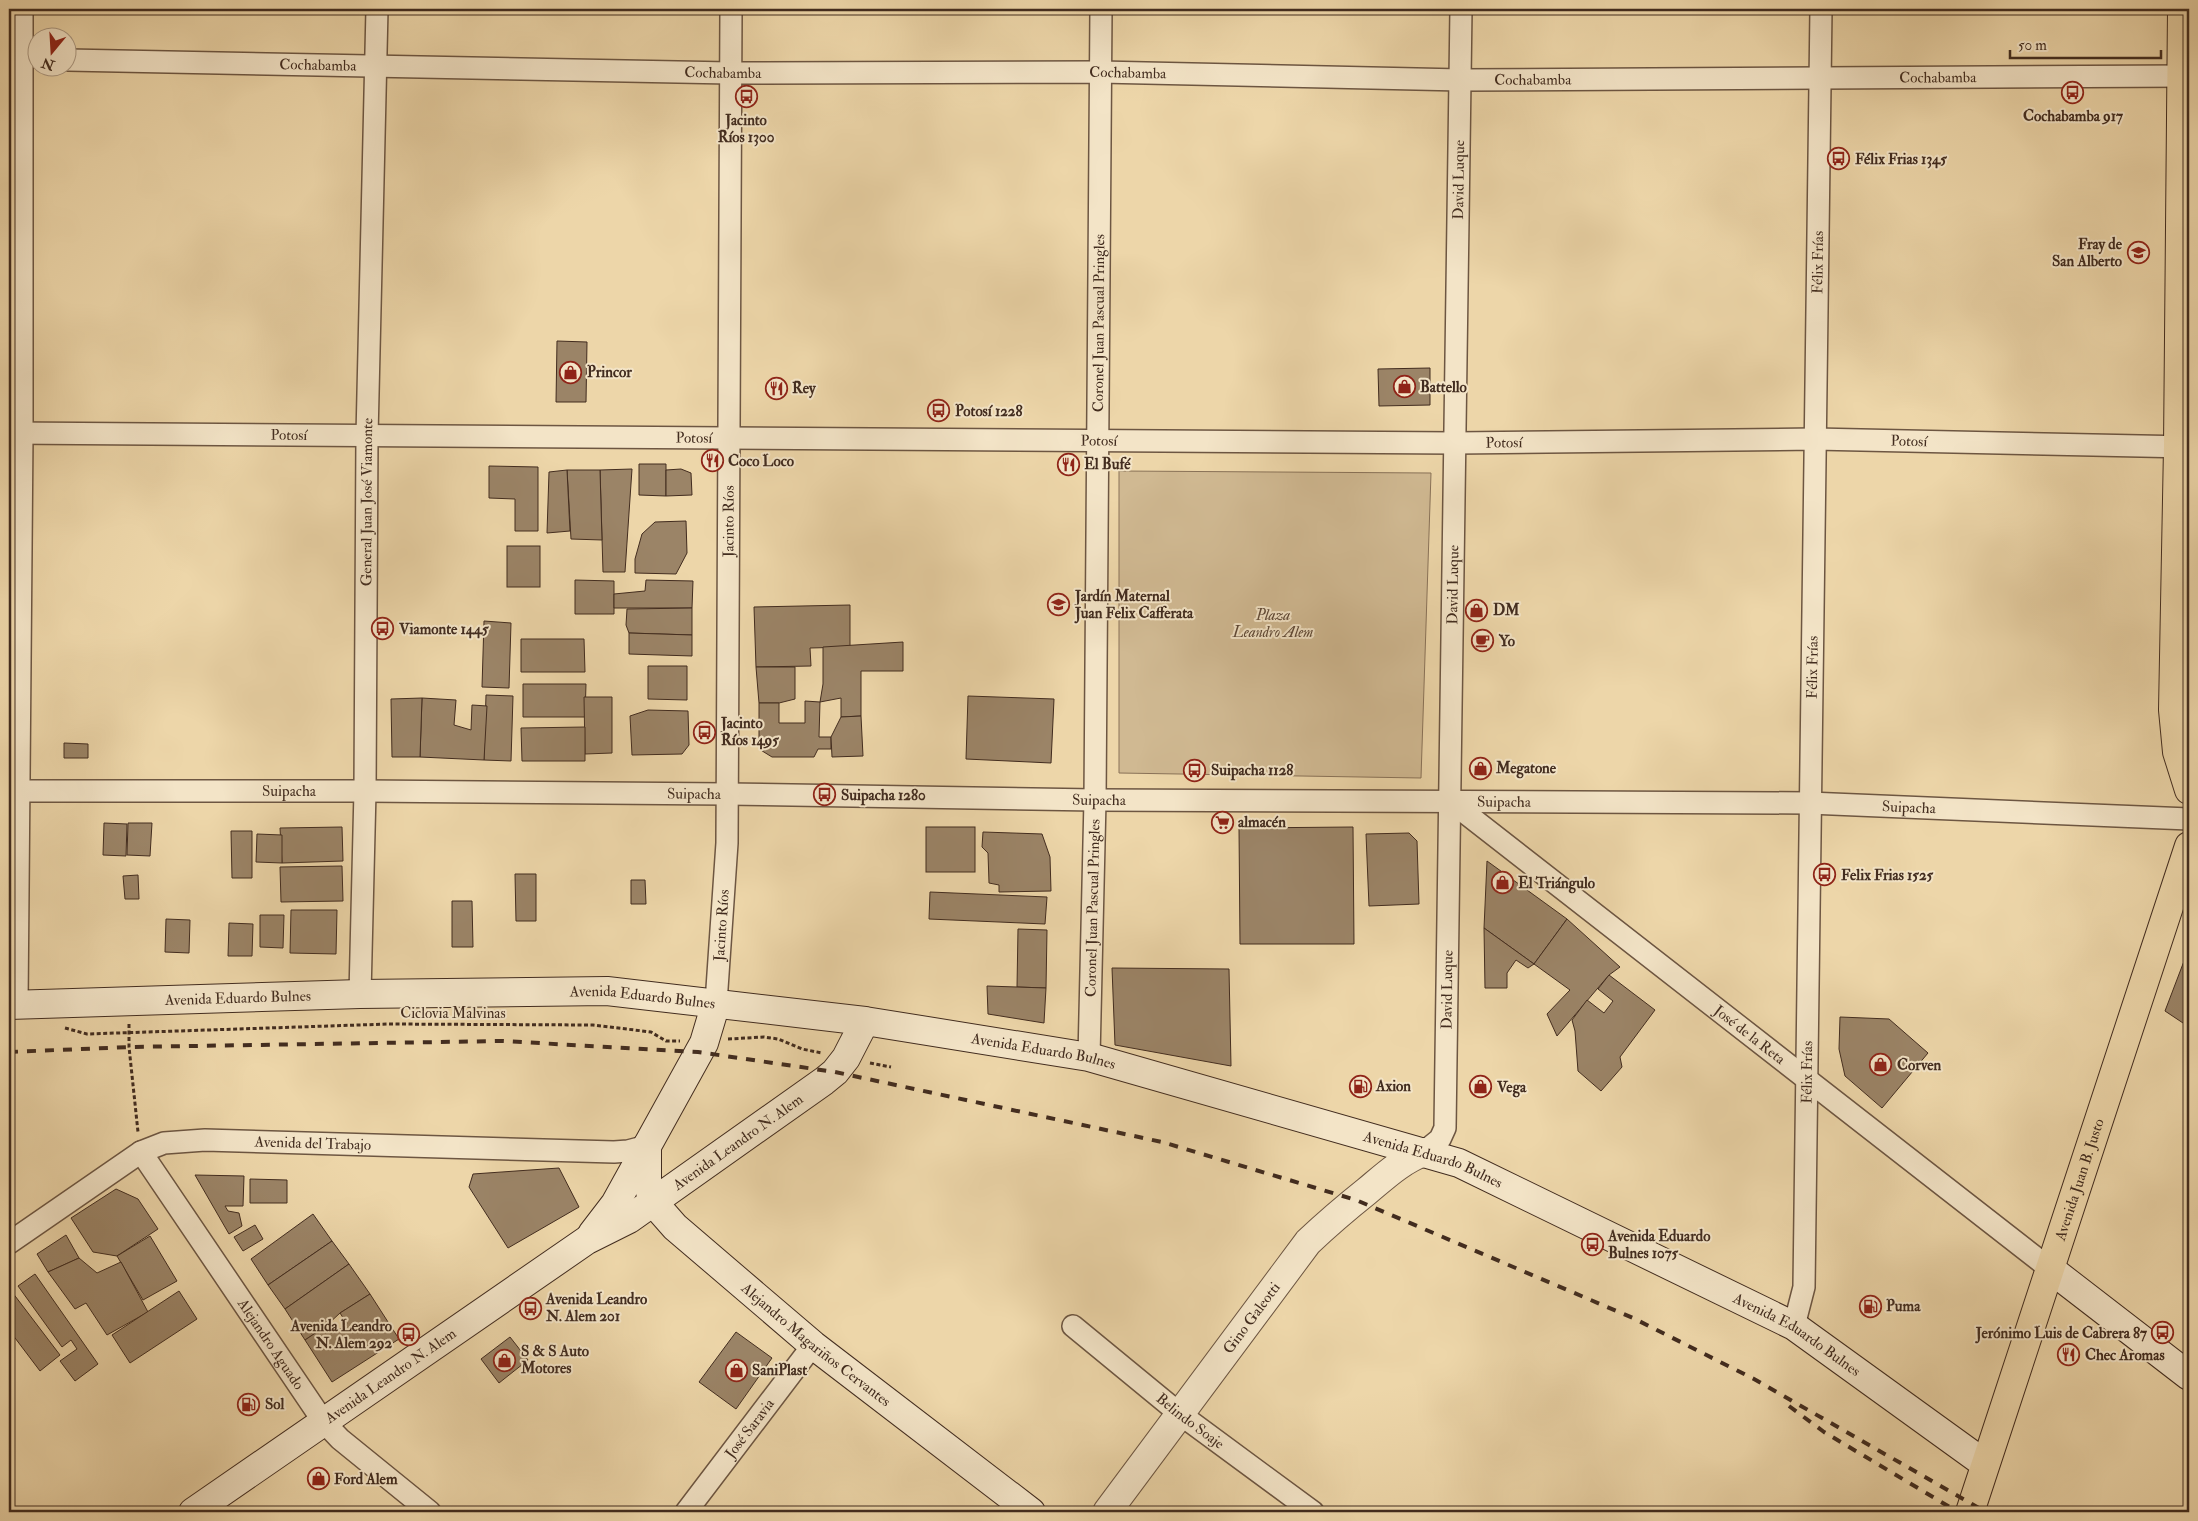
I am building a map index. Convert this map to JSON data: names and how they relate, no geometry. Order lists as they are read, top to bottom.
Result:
{
  "streets": {
    "main road": [
      "Avenida Eduardo Bulnes",
      "Avenida Leandro N. Alem",
      "Avenida Juan B. Justo",
      "Gino Galeotti",
      "Alejandro Magariños Cervantes"
    ],
    "street": [
      "Cochabamba",
      "David Luque",
      "Félix Frías",
      "Coronel Juan Pascual Pringles",
      "Potosí",
      "General Juan José Viamonte",
      "Jacinto Ríos",
      "Suipacha",
      "José de la Reta",
      "Avenida del Trabajo",
      "Alejandro Aguado",
      "Belindo Soaje",
      "José Saravia"
    ],
    "path": ["Ciclovia Malvinas"]
  },
  "crossings": [
    ["Cochabamba", "David Luque"],
    ["Cochabamba", "Félix Frías"],
    ["Cochabamba", "Coronel Juan Pascual Pringles"],
    ["Cochabamba", "General Juan José Viamonte"],
    ["Cochabamba", "Jacinto Ríos"],
    ["David Luque", "Potosí"],
    ["David Luque", "Suipacha"],
    ["David Luque", "Avenida Eduardo Bulnes"],
    ["David Luque", "José de la Reta"],
    ["David Luque", "Gino Galeotti"],
    ["Félix Frías", "Potosí"],
    ["Félix Frías", "Suipacha"],
    ["Félix Frías", "Avenida Eduardo Bulnes"],
    ["Félix Frías", "José de la Reta"],
    ["Coronel Juan Pascual Pringles", "Potosí"],
    ["Coronel Juan Pascual Pringles", "Suipacha"],
    ["Coronel Juan Pascual Pringles", "Avenida Eduardo Bulnes"],
    ["Potosí", "General Juan José Viamonte"],
    ["Potosí", "Jacinto Ríos"],
    ["General Juan José Viamonte", "Suipacha"],
    ["General Juan José Viamonte", "Avenida Eduardo Bulnes"],
    ["Jacinto Ríos", "Suipacha"],
    ["Jacinto Ríos", "Avenida Eduardo Bulnes"],
    ["Jacinto Ríos", "Avenida Leandro N. Alem"],
    ["Suipacha", "José de la Reta"],
    ["Avenida Eduardo Bulnes", "Avenida Leandro N. Alem"],
    ["Avenida Eduardo Bulnes", "Avenida Juan B. Justo"],
    ["Avenida Eduardo Bulnes", "Gino Galeotti"],
    ["Ciclovia Malvinas", "Avenida Leandro N. Alem"],
    ["José de la Reta", "Avenida Juan B. Justo"],
    ["Avenida Leandro N. Alem", "Avenida del Trabajo"],
    ["Avenida Leandro N. Alem", "Alejandro Magariños Cervantes"],
    ["Avenida Leandro N. Alem", "Alejandro Aguado"],
    ["Avenida del Trabajo", "Alejandro Magariños Cervantes"],
    ["Avenida del Trabajo", "Alejandro Aguado"],
    ["Gino Galeotti", "Belindo Soaje"],
    ["Alejandro Magariños Cervantes", "José Saravia"]
  ],
  "parks": ["Plaza Leandro Alem"],
  "places": {
    "bus stop": [
      "Cochabamba 917",
      "Jacinto Ríos 1300",
      "Félix Frias 1345",
      "Potosí 1228",
      "Viamonte 1445",
      "Jacinto Ríos 1495",
      "Suipacha 1128",
      "Suipacha 1280",
      "Felix Frias 1525",
      "Avenida Eduardo Bulnes 1075",
      "Avenida Leandro N. Alem 201",
      "Jerónimo Luis de Cabrera 87",
      "Avenida Leandro N. Alem 292"
    ],
    "school or university": ["Fray de San Alberto", "Jardín Maternal Juan Felix Cafferata"],
    "shop": [
      "Princor",
      "Battello",
      "DM",
      "Megatone",
      "El Triángulo",
      "Corven",
      "Vega",
      "S & S Auto Motores",
      "SaniPlast",
      "Ford Alem"
    ],
    "restaurant": [
      "Rey",
      "Coco Loco",
      "El Bufé",
      "Chec Aromas"
    ],
    "cafe": ["Yo"],
    "supermarket": ["almacén"],
    "fuel station": ["Axion", "Puma", "Sol"]
  },
  "scale_bar": "50 m",
  "north": "bottom"
}
